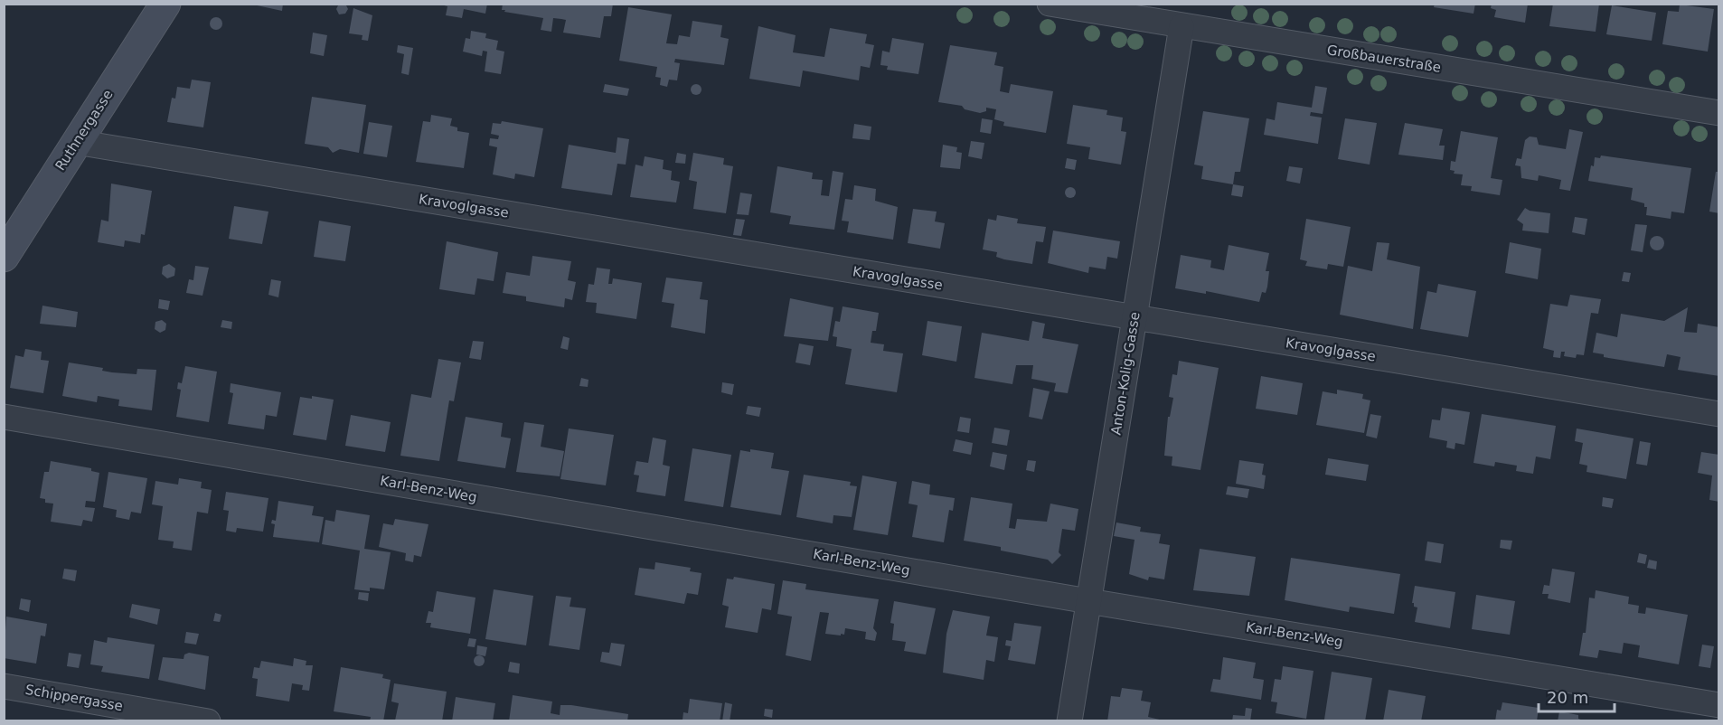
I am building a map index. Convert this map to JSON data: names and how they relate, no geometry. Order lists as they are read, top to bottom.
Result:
{
  "streets": {
    "street": [
      "Großbauerstraße",
      "Ruthnergasse",
      "Kravoglgasse",
      "Anton-Kolig-Gasse",
      "Karl-Benz-Weg",
      "Schippergasse"
    ]
  },
  "crossings": [
    ["Großbauerstraße", "Anton-Kolig-Gasse"],
    ["Ruthnergasse", "Kravoglgasse"],
    ["Kravoglgasse", "Anton-Kolig-Gasse"],
    ["Anton-Kolig-Gasse", "Karl-Benz-Weg"]
  ],
  "scale_bar": "20 m"
}
